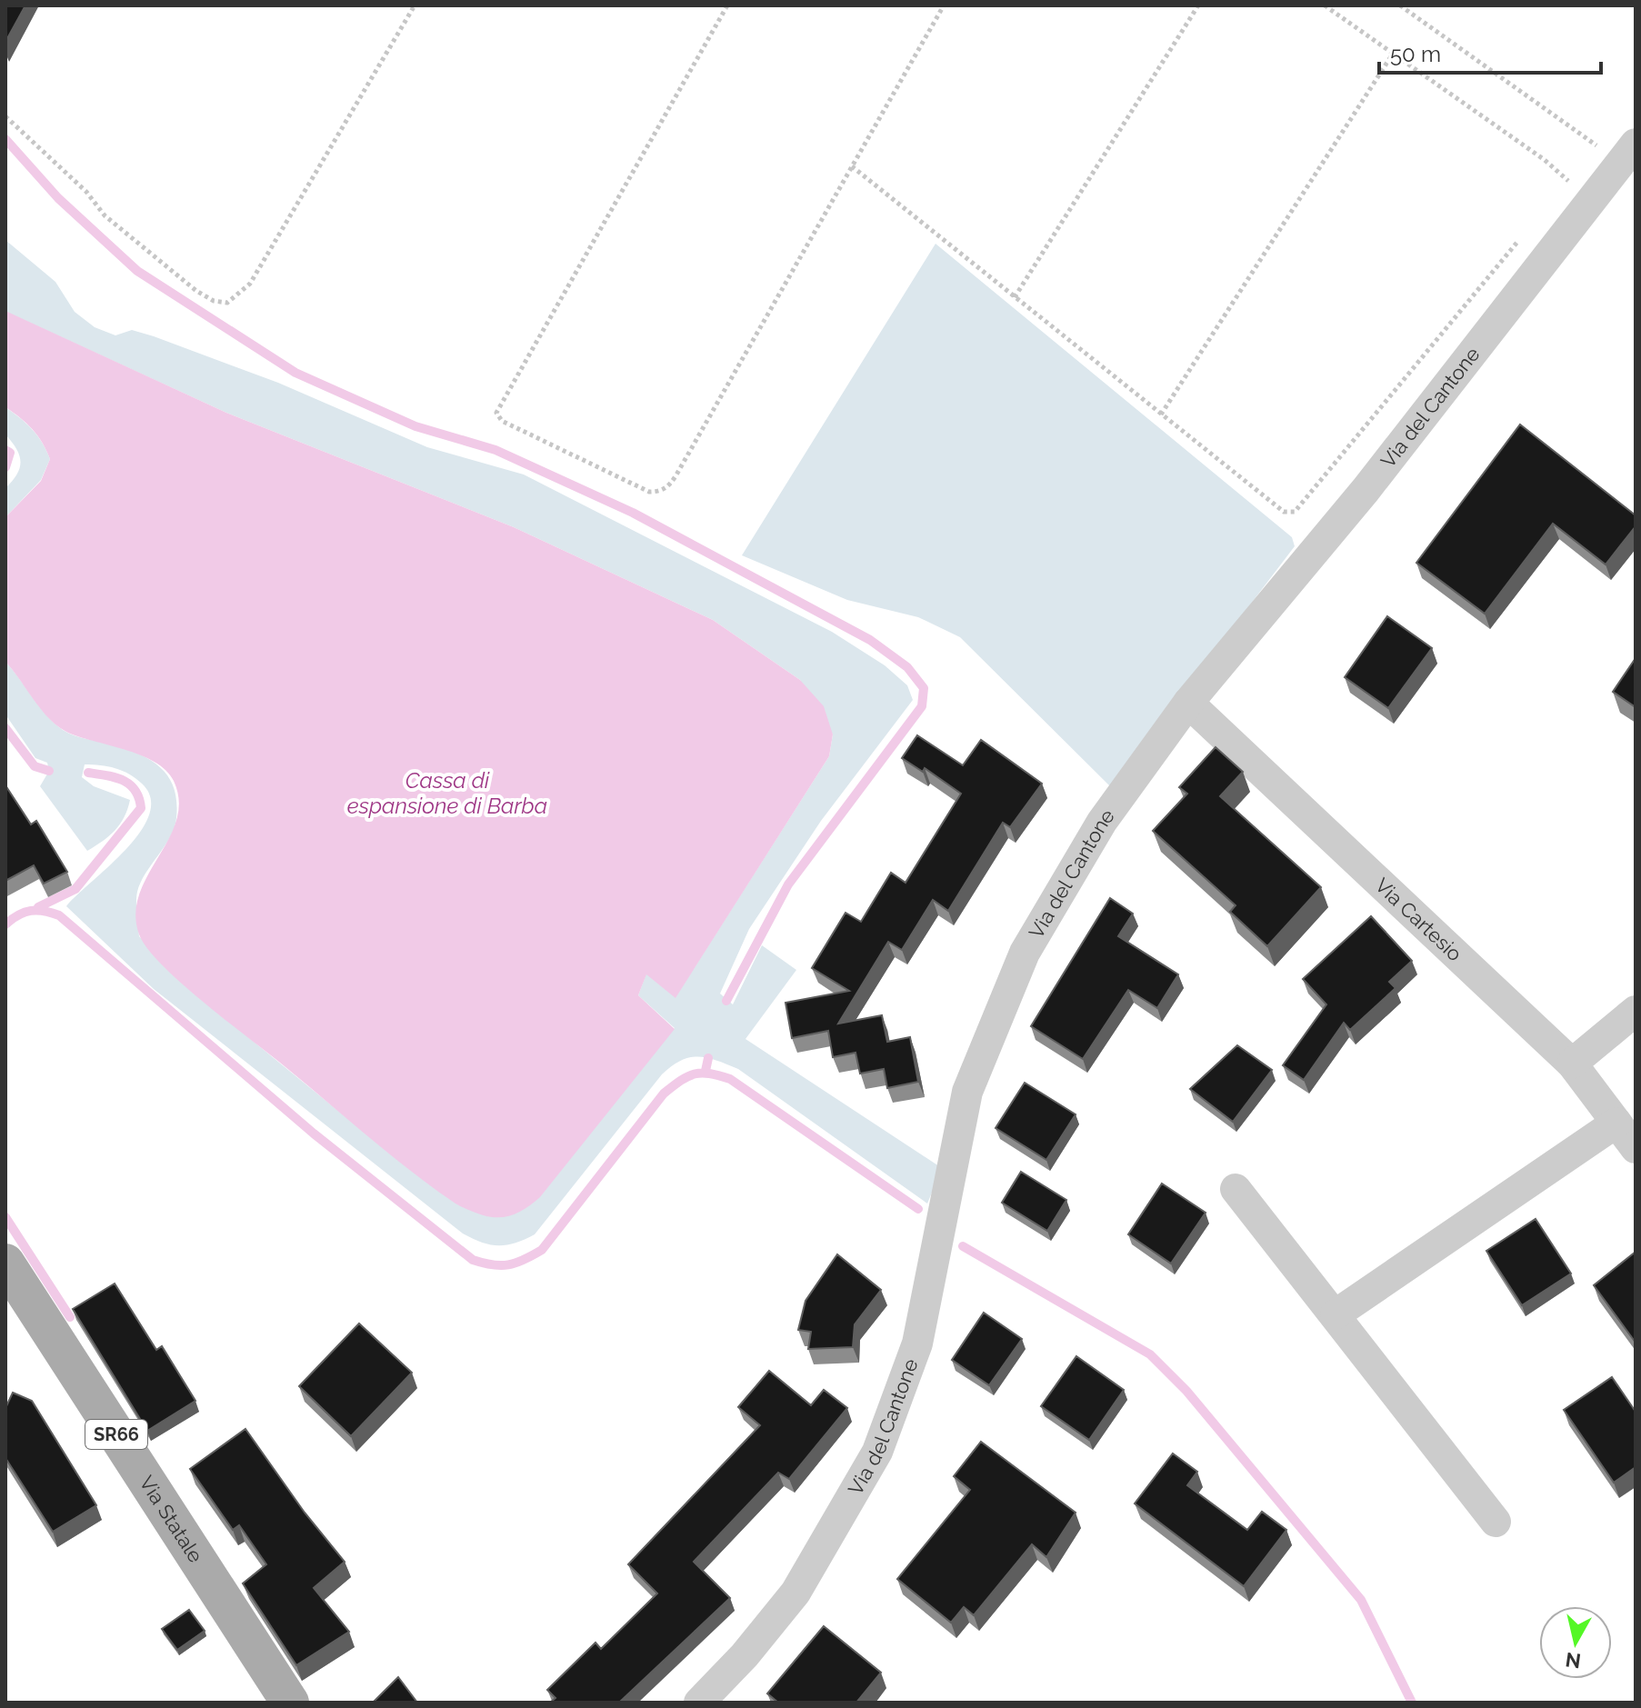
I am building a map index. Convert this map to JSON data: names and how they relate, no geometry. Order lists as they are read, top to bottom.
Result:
{
  "streets": {
    "main road": ["SR66", "Via Statale"],
    "street": ["Via del Cantone", "Via Cartesio"]
  },
  "crossings": [
    ["Via del Cantone", "Via Cartesio"]
  ],
  "water": ["Cassa di espansione di Barba"],
  "scale_bar": "50 m",
  "north": "bottom"
}
